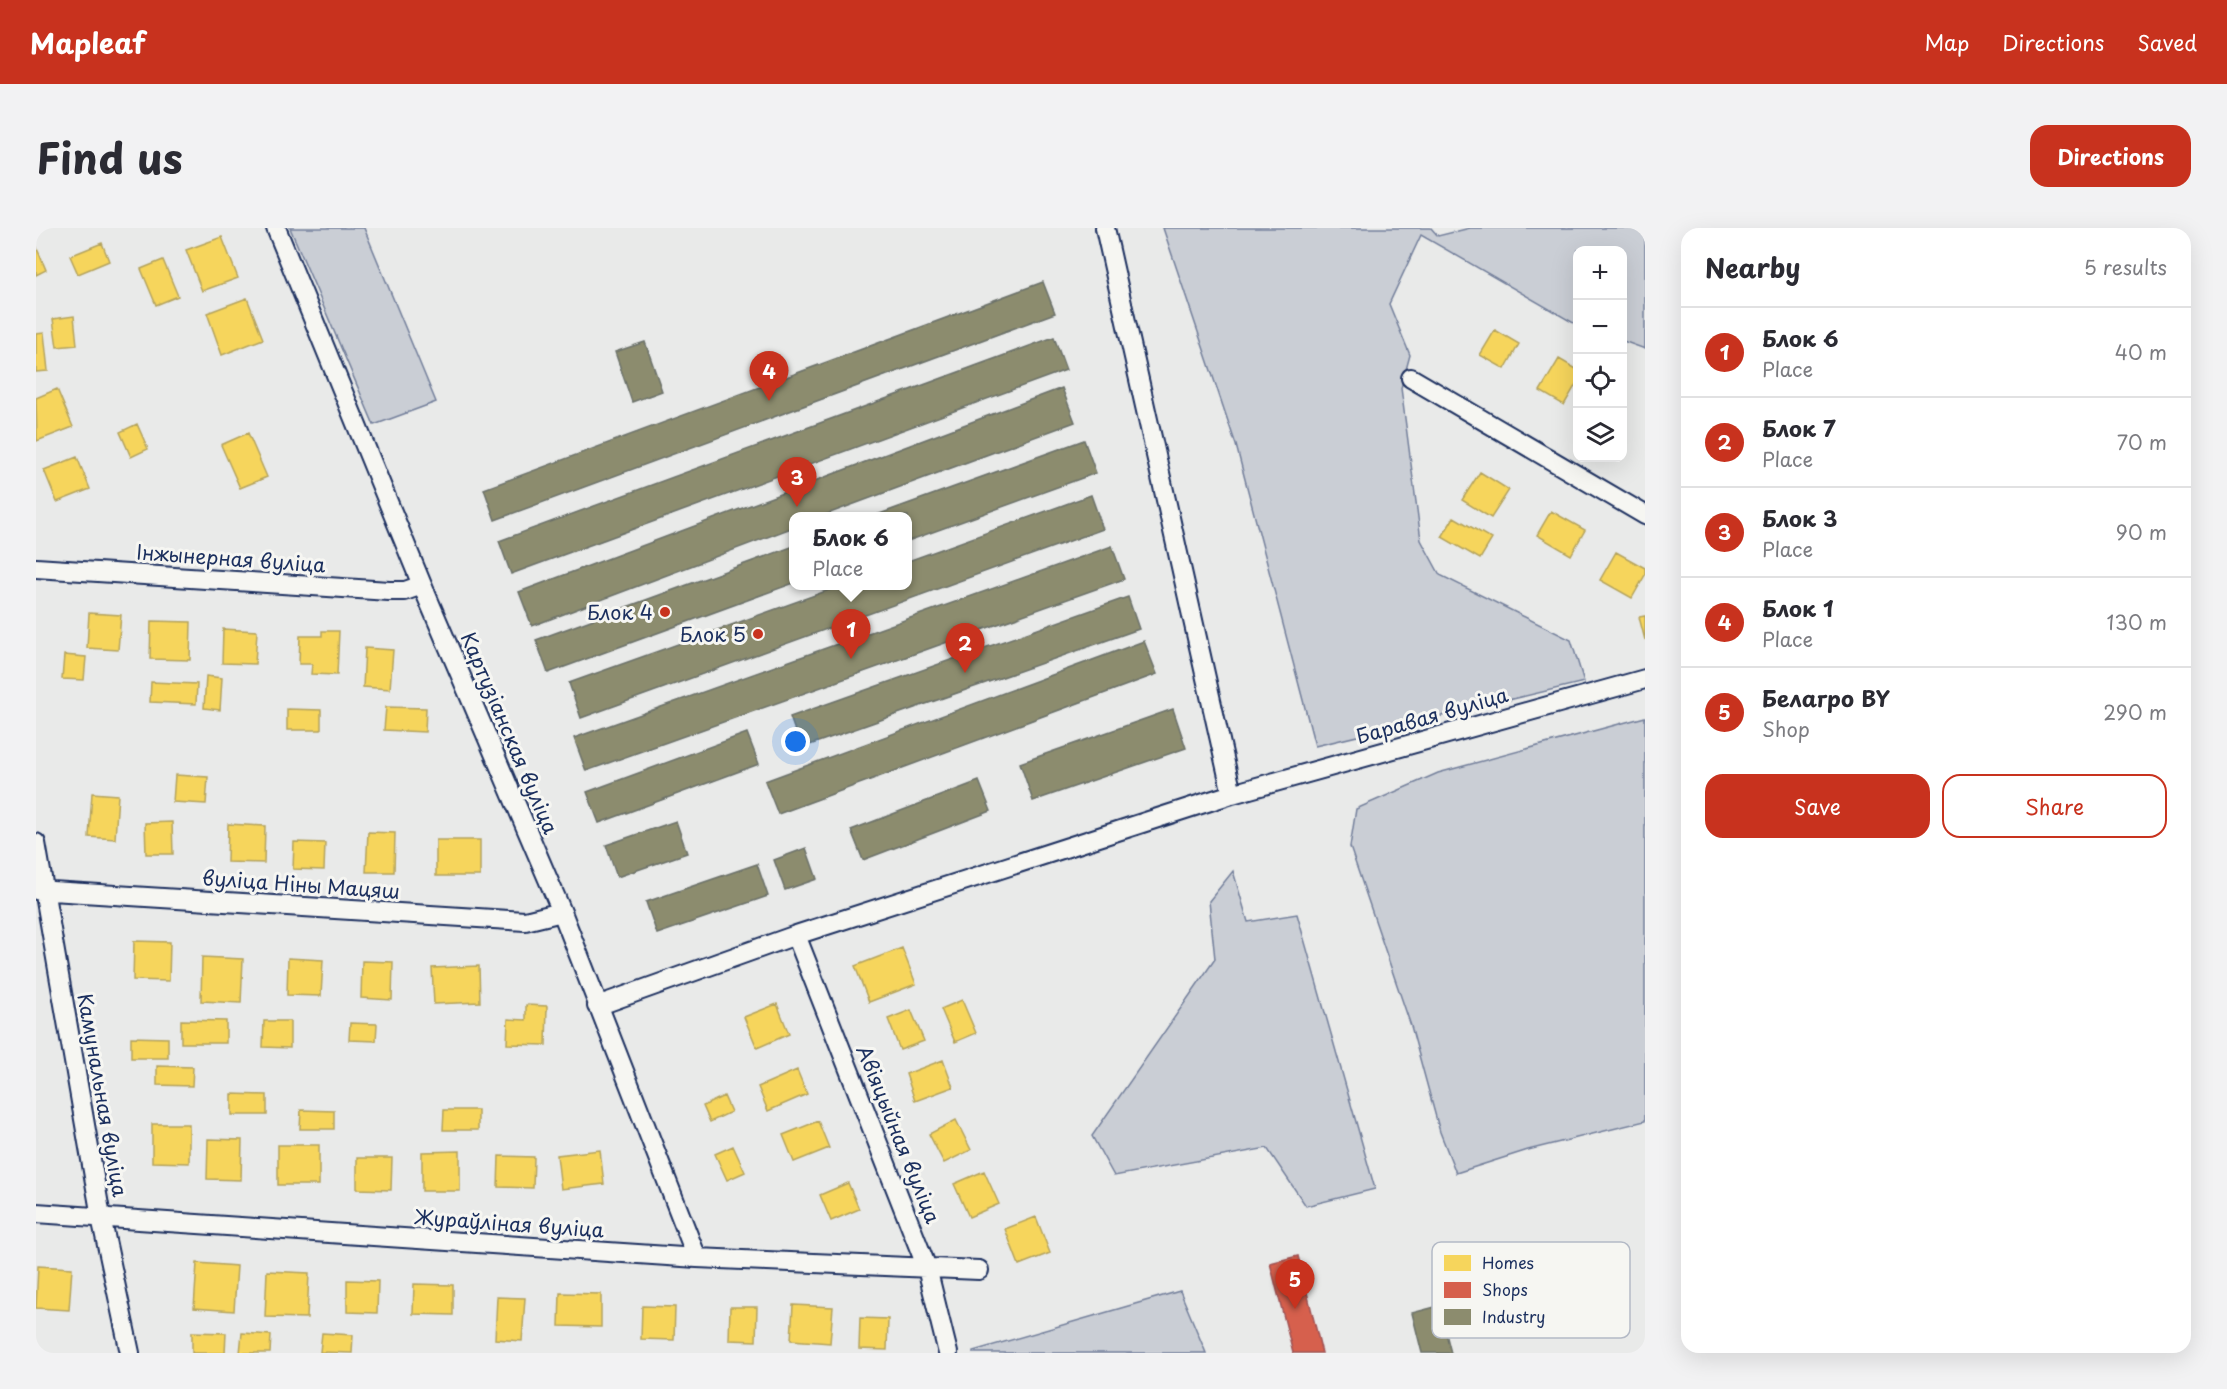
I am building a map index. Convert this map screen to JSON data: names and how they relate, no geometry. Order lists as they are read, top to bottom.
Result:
{
  "streets": {
    "street": [
      "Інжынерная вуліца",
      "Баравая вуліца",
      "Картузіанская вуліца",
      "вуліца Ніны Мацяш",
      "Камунальная вуліца",
      "Авіяцыйная вуліца",
      "Жураўліная вуліца"
    ]
  },
  "crossings": [
    ["Інжынерная вуліца", "Картузіанская вуліца"],
    ["Баравая вуліца", "Картузіанская вуліца"],
    ["Баравая вуліца", "Авіяцыйная вуліца"],
    ["Картузіанская вуліца", "вуліца Ніны Мацяш"],
    ["Картузіанская вуліца", "Жураўліная вуліца"],
    ["вуліца Ніны Мацяш", "Камунальная вуліца"],
    ["Камунальная вуліца", "Жураўліная вуліца"],
    ["Авіяцыйная вуліца", "Жураўліная вуліца"]
  ],
  "places": ["Блок 4", "Блок 5"],
  "legend": ["Homes", "Shops", "Industry"],
  "page": {
    "header": "Mapleaf",
    "nav": ["Map", "Directions", "Saved"],
    "title": "Find us",
    "buttons": [
      "Directions",
      ["Save", "Share"]
    ],
    "heading": ["Nearby", "5 results"],
    "map_buttons": ["+", "−"],
    "list": [
      {
        "mark": "1",
        "name": "Блок 6",
        "note": "Place",
        "value": "40 m"
      },
      {
        "mark": "2",
        "name": "Блок 7",
        "note": "Place",
        "value": "70 m"
      },
      {
        "mark": "3",
        "name": "Блок 3",
        "note": "Place",
        "value": "90 m"
      },
      {
        "mark": "4",
        "name": "Блок 1",
        "note": "Place",
        "value": "130 m"
      },
      {
        "mark": "5",
        "name": "Белагро BY",
        "note": "Shop",
        "value": "290 m"
      }
    ],
    "pins": [
      "4",
      "3",
      "1",
      "2",
      "5"
    ],
    "popup": ["Блок 6", "Place"]
  }
}
